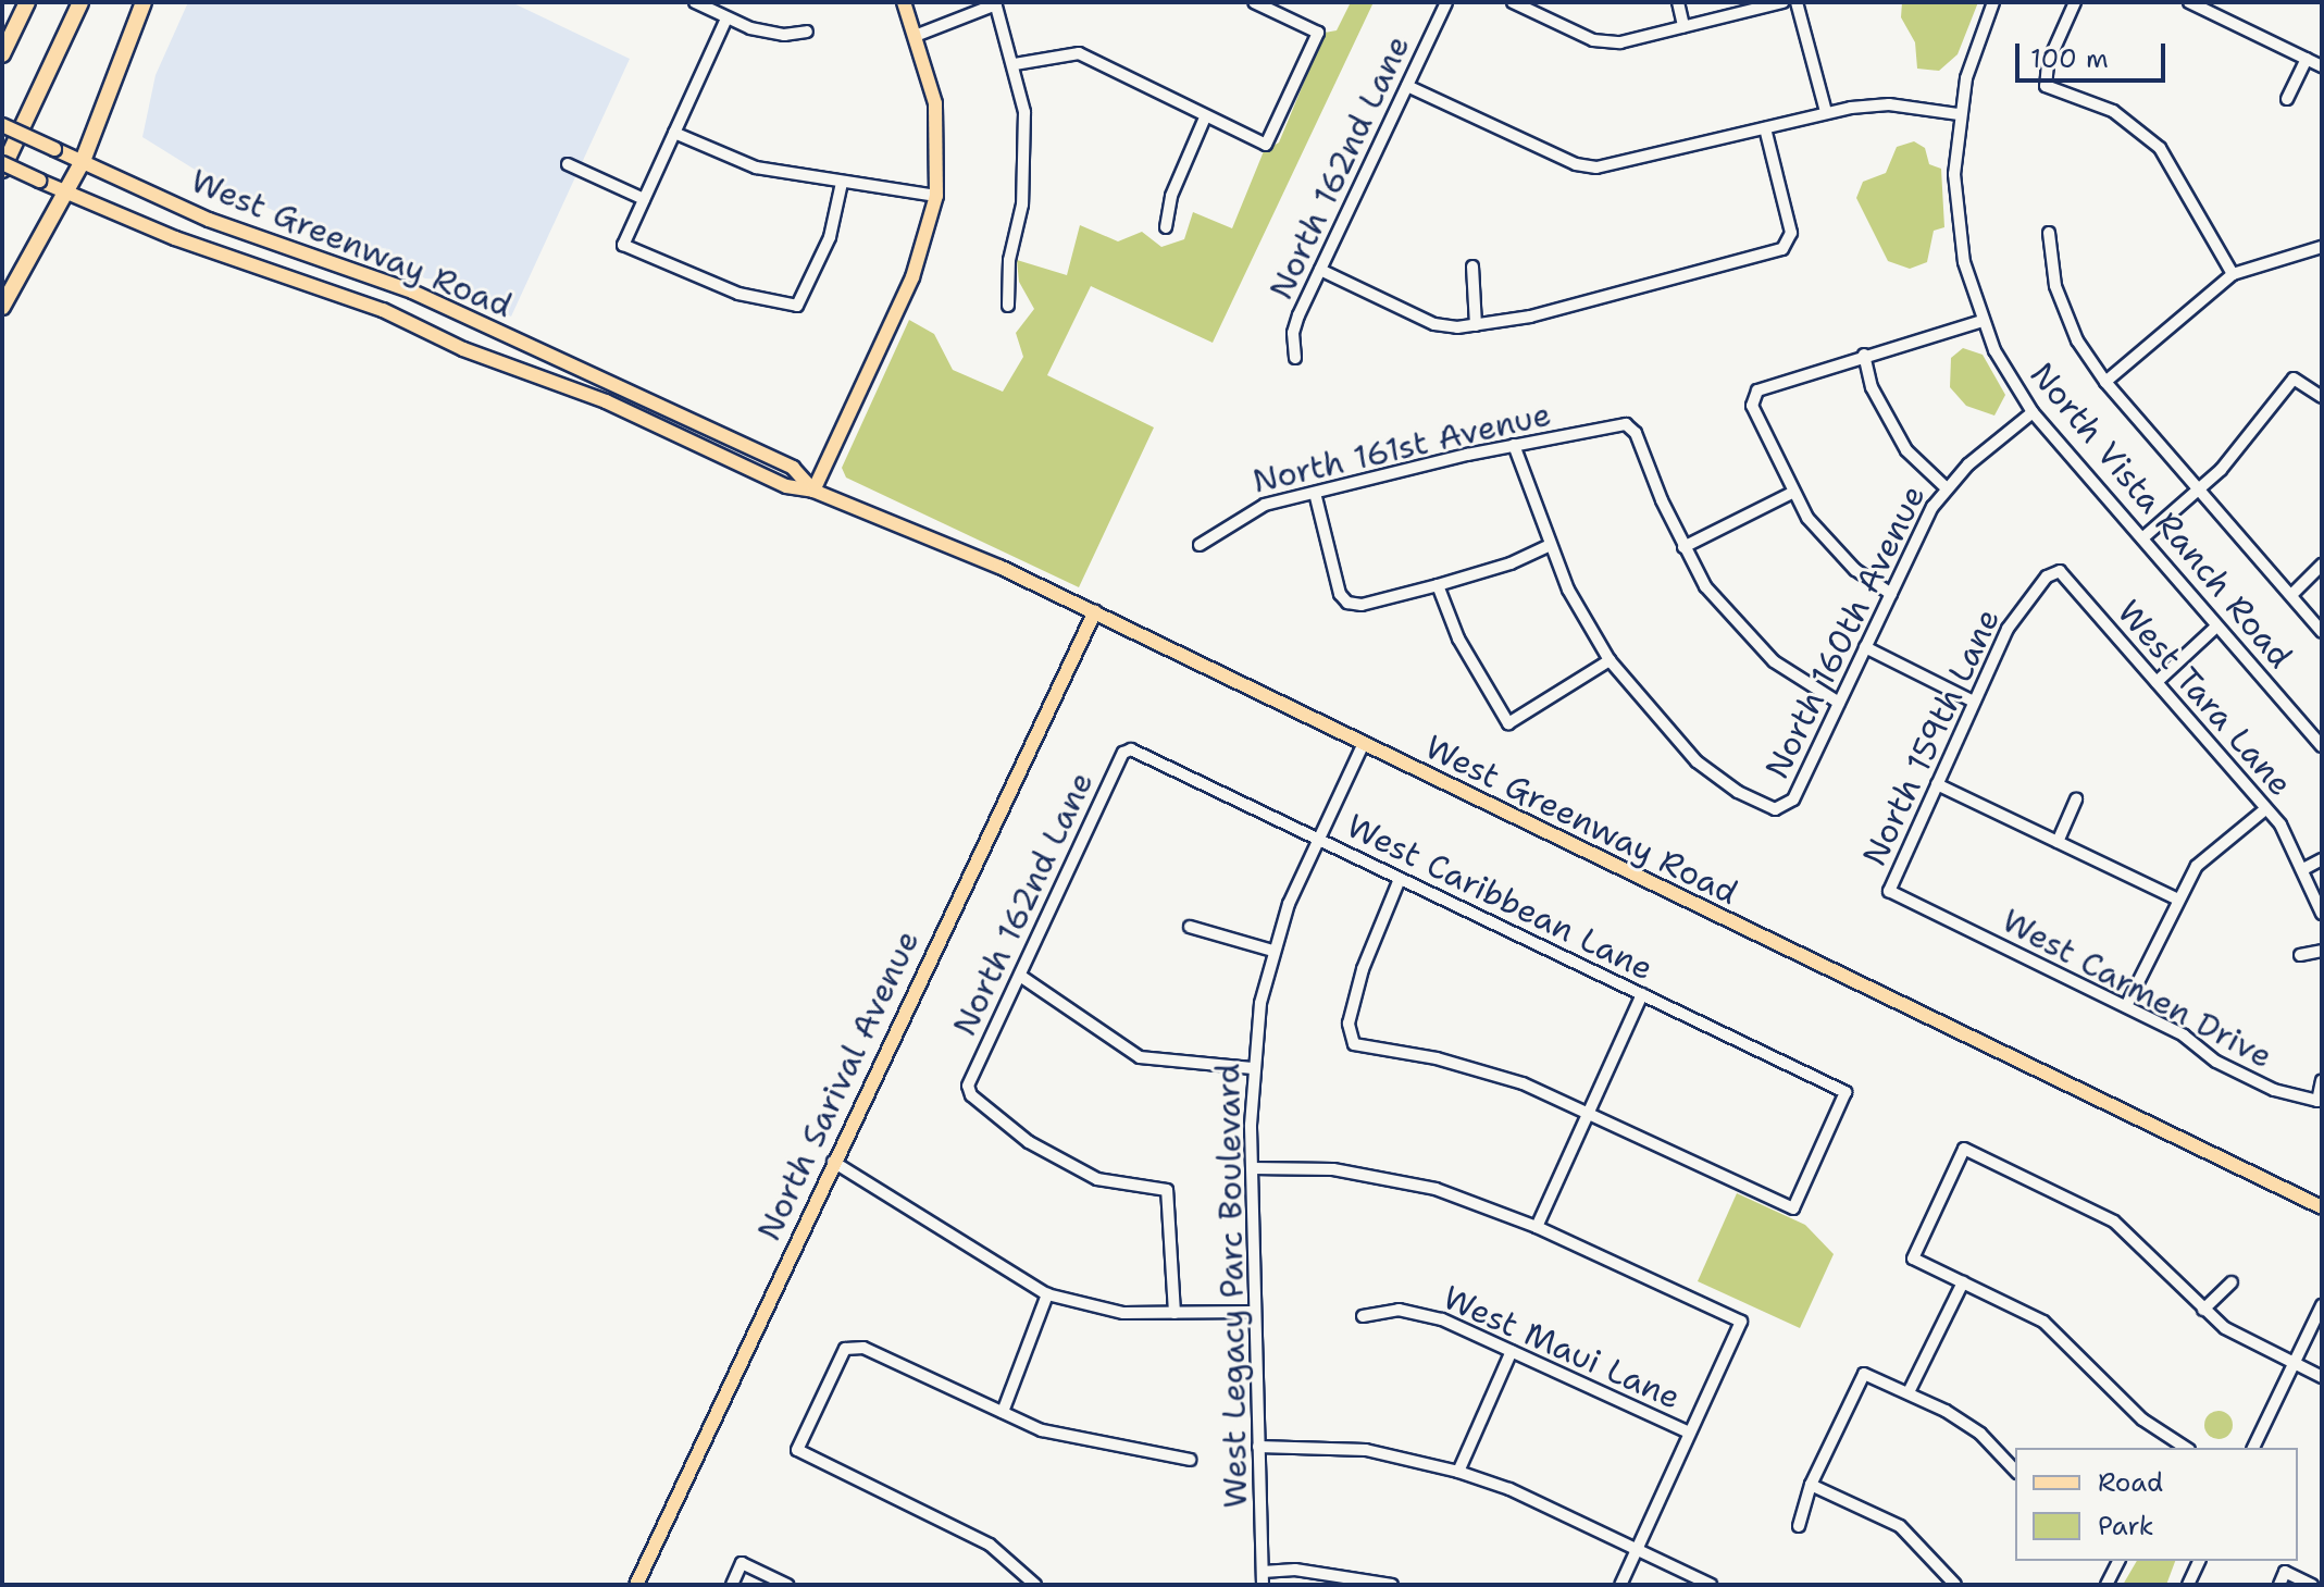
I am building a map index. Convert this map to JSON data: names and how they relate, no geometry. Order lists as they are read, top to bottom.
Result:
{
  "streets": {
    "main road": ["West Greenway Road", "North Sarival Avenue"],
    "street": [
      "North 162nd Lane",
      "North 161st Avenue",
      "North Vista Ranch Road",
      "North 160th Avenue",
      "West Tara Lane",
      "North 159th Lane",
      "West Caribbean Lane",
      "West Carmen Drive",
      "West Legacy Parc Boulevard",
      "West Maui Lane"
    ]
  },
  "crossings": [
    ["North 162nd Lane", "West Caribbean Lane"],
    ["West Greenway Road", "North Sarival Avenue"],
    ["West Greenway Road", "West Legacy Parc Boulevard"],
    ["North Vista Ranch Road", "North 160th Avenue"],
    ["West Tara Lane", "North 159th Lane"],
    ["North 159th Lane", "West Carmen Drive"],
    ["West Caribbean Lane", "West Legacy Parc Boulevard"]
  ],
  "legend": ["Road", "Park"],
  "scale_bar": "100 m"
}
